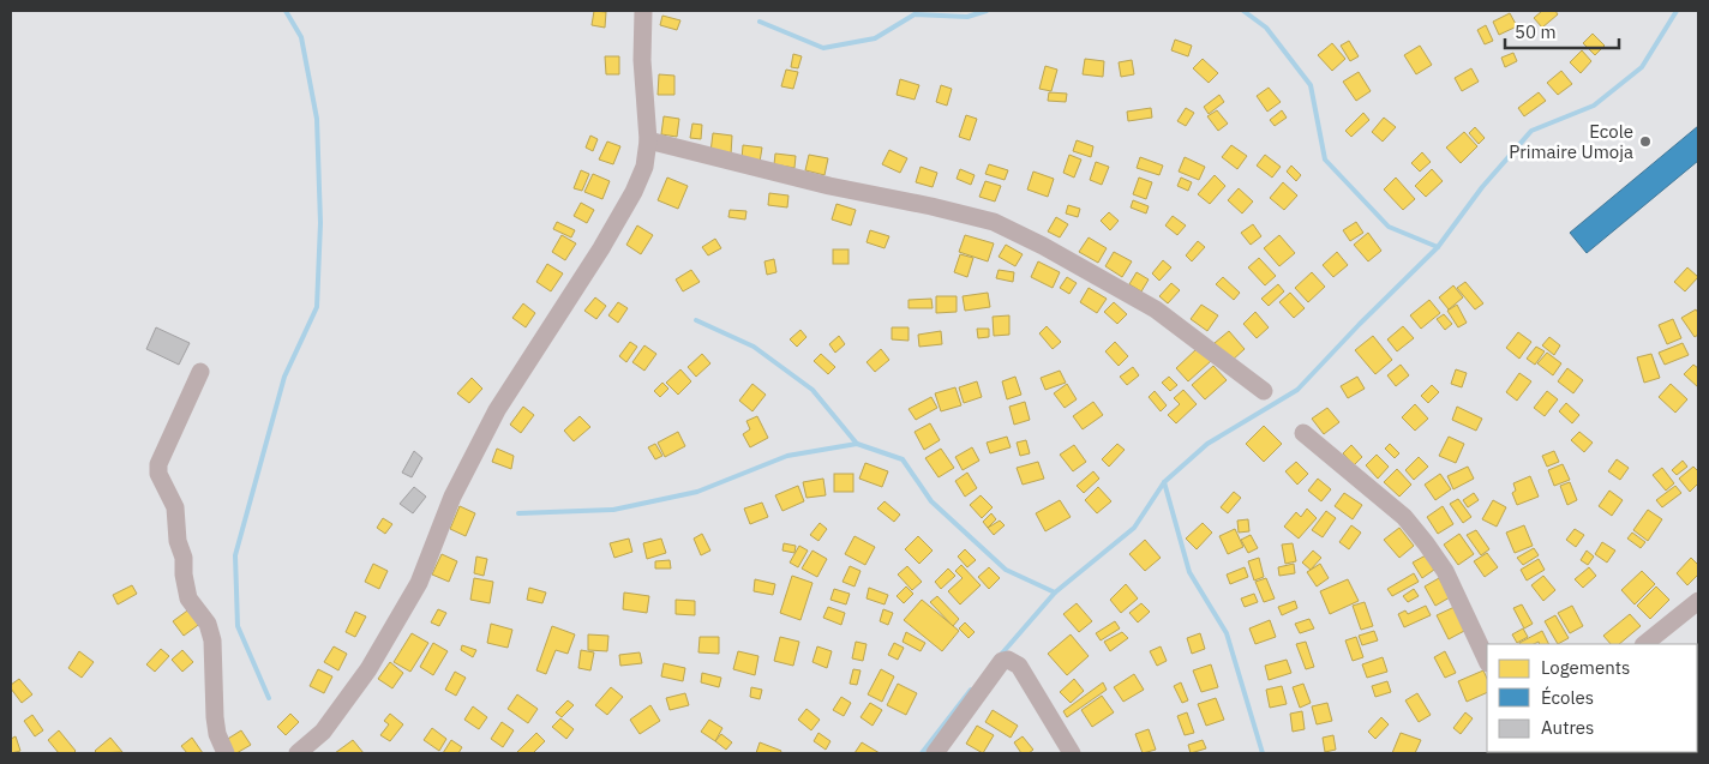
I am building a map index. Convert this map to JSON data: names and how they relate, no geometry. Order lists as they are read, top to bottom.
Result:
{
  "places": ["Ecole Primaire Umoja"],
  "legend": ["Logements", "Écoles", "Autres"],
  "scale_bar": "50 m"
}
